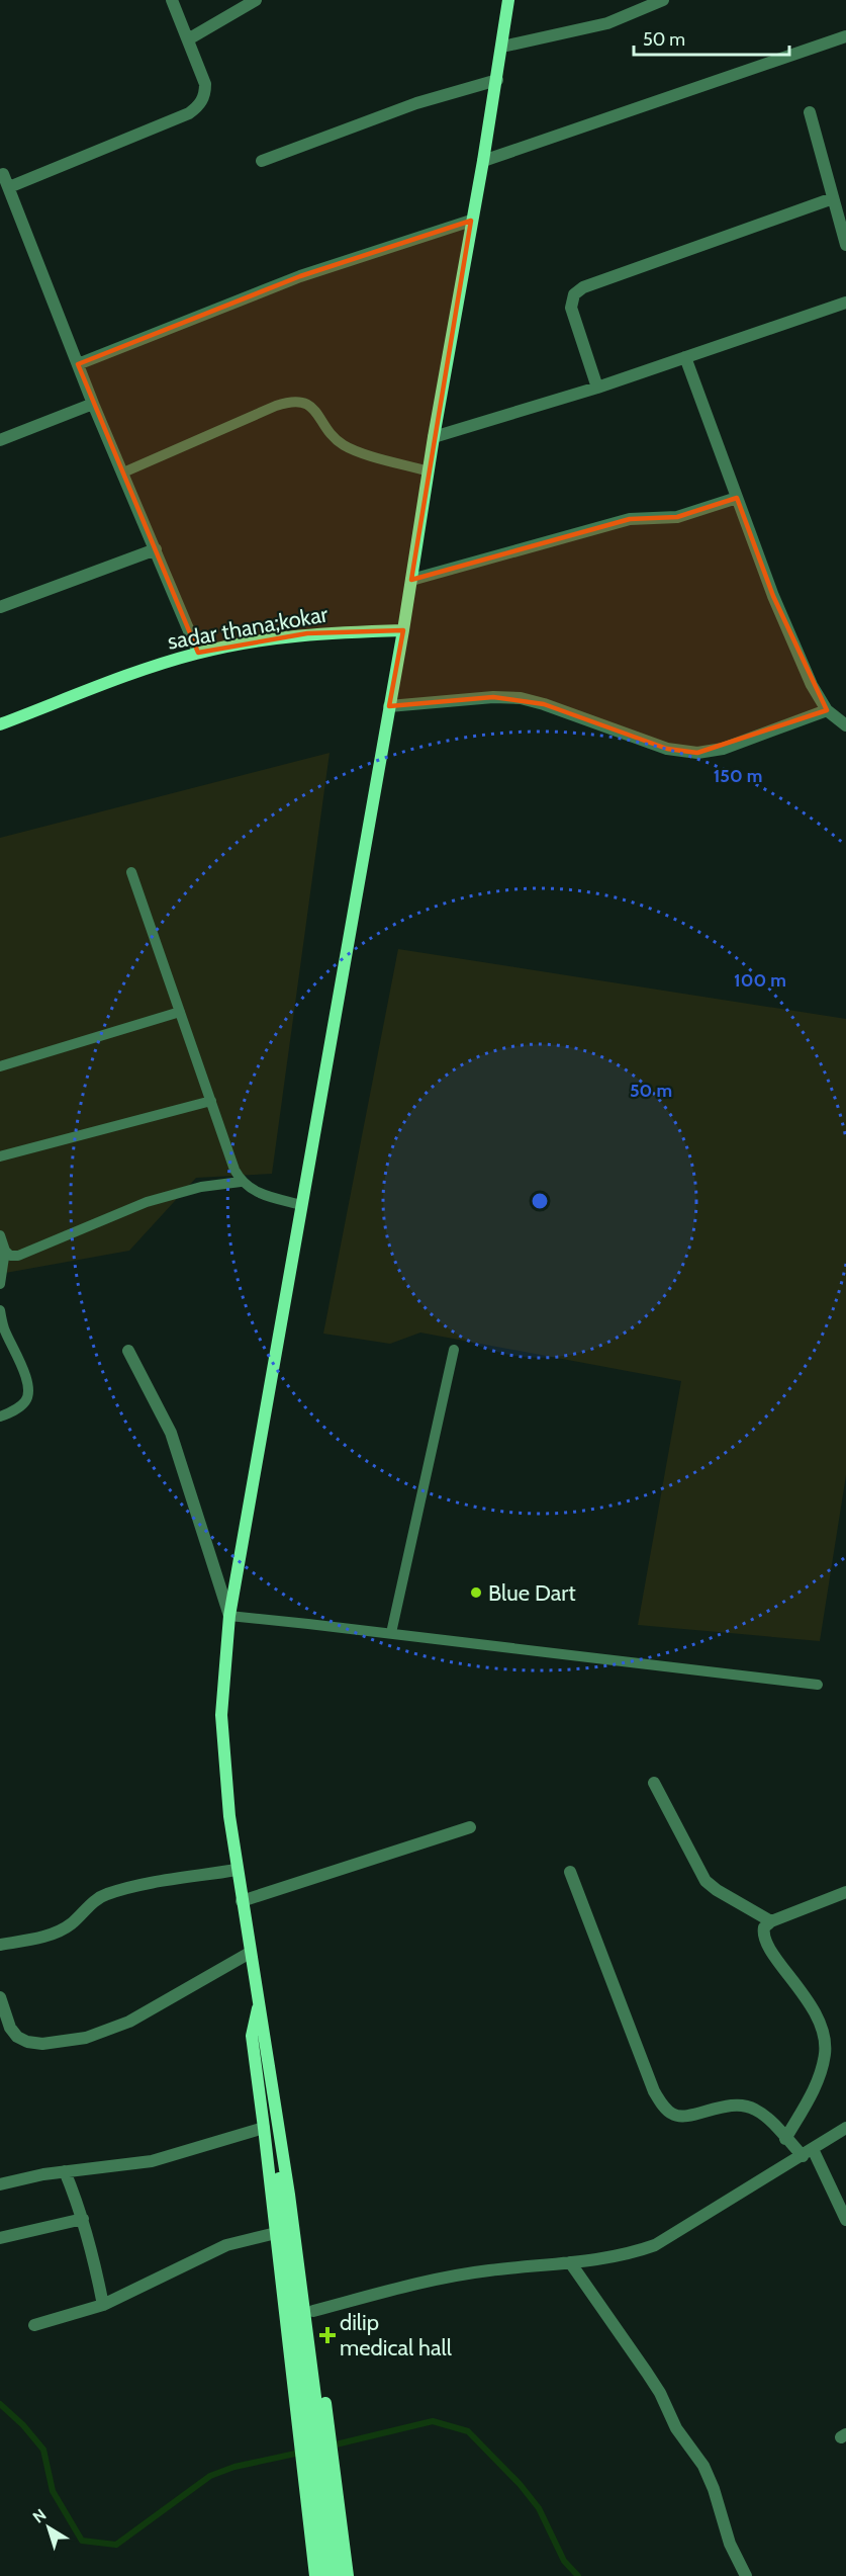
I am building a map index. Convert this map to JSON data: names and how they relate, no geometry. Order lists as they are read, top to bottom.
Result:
{
  "streets": {
    "main road": ["sadar thana;kokar"]
  },
  "places": {
    "other": ["Blue Dart"],
    "health": ["dilip medical hall"]
  },
  "scale_bar": "50 m",
  "north": "top left",
  "rings": ["150 m", "100 m", "50 m"]
}
